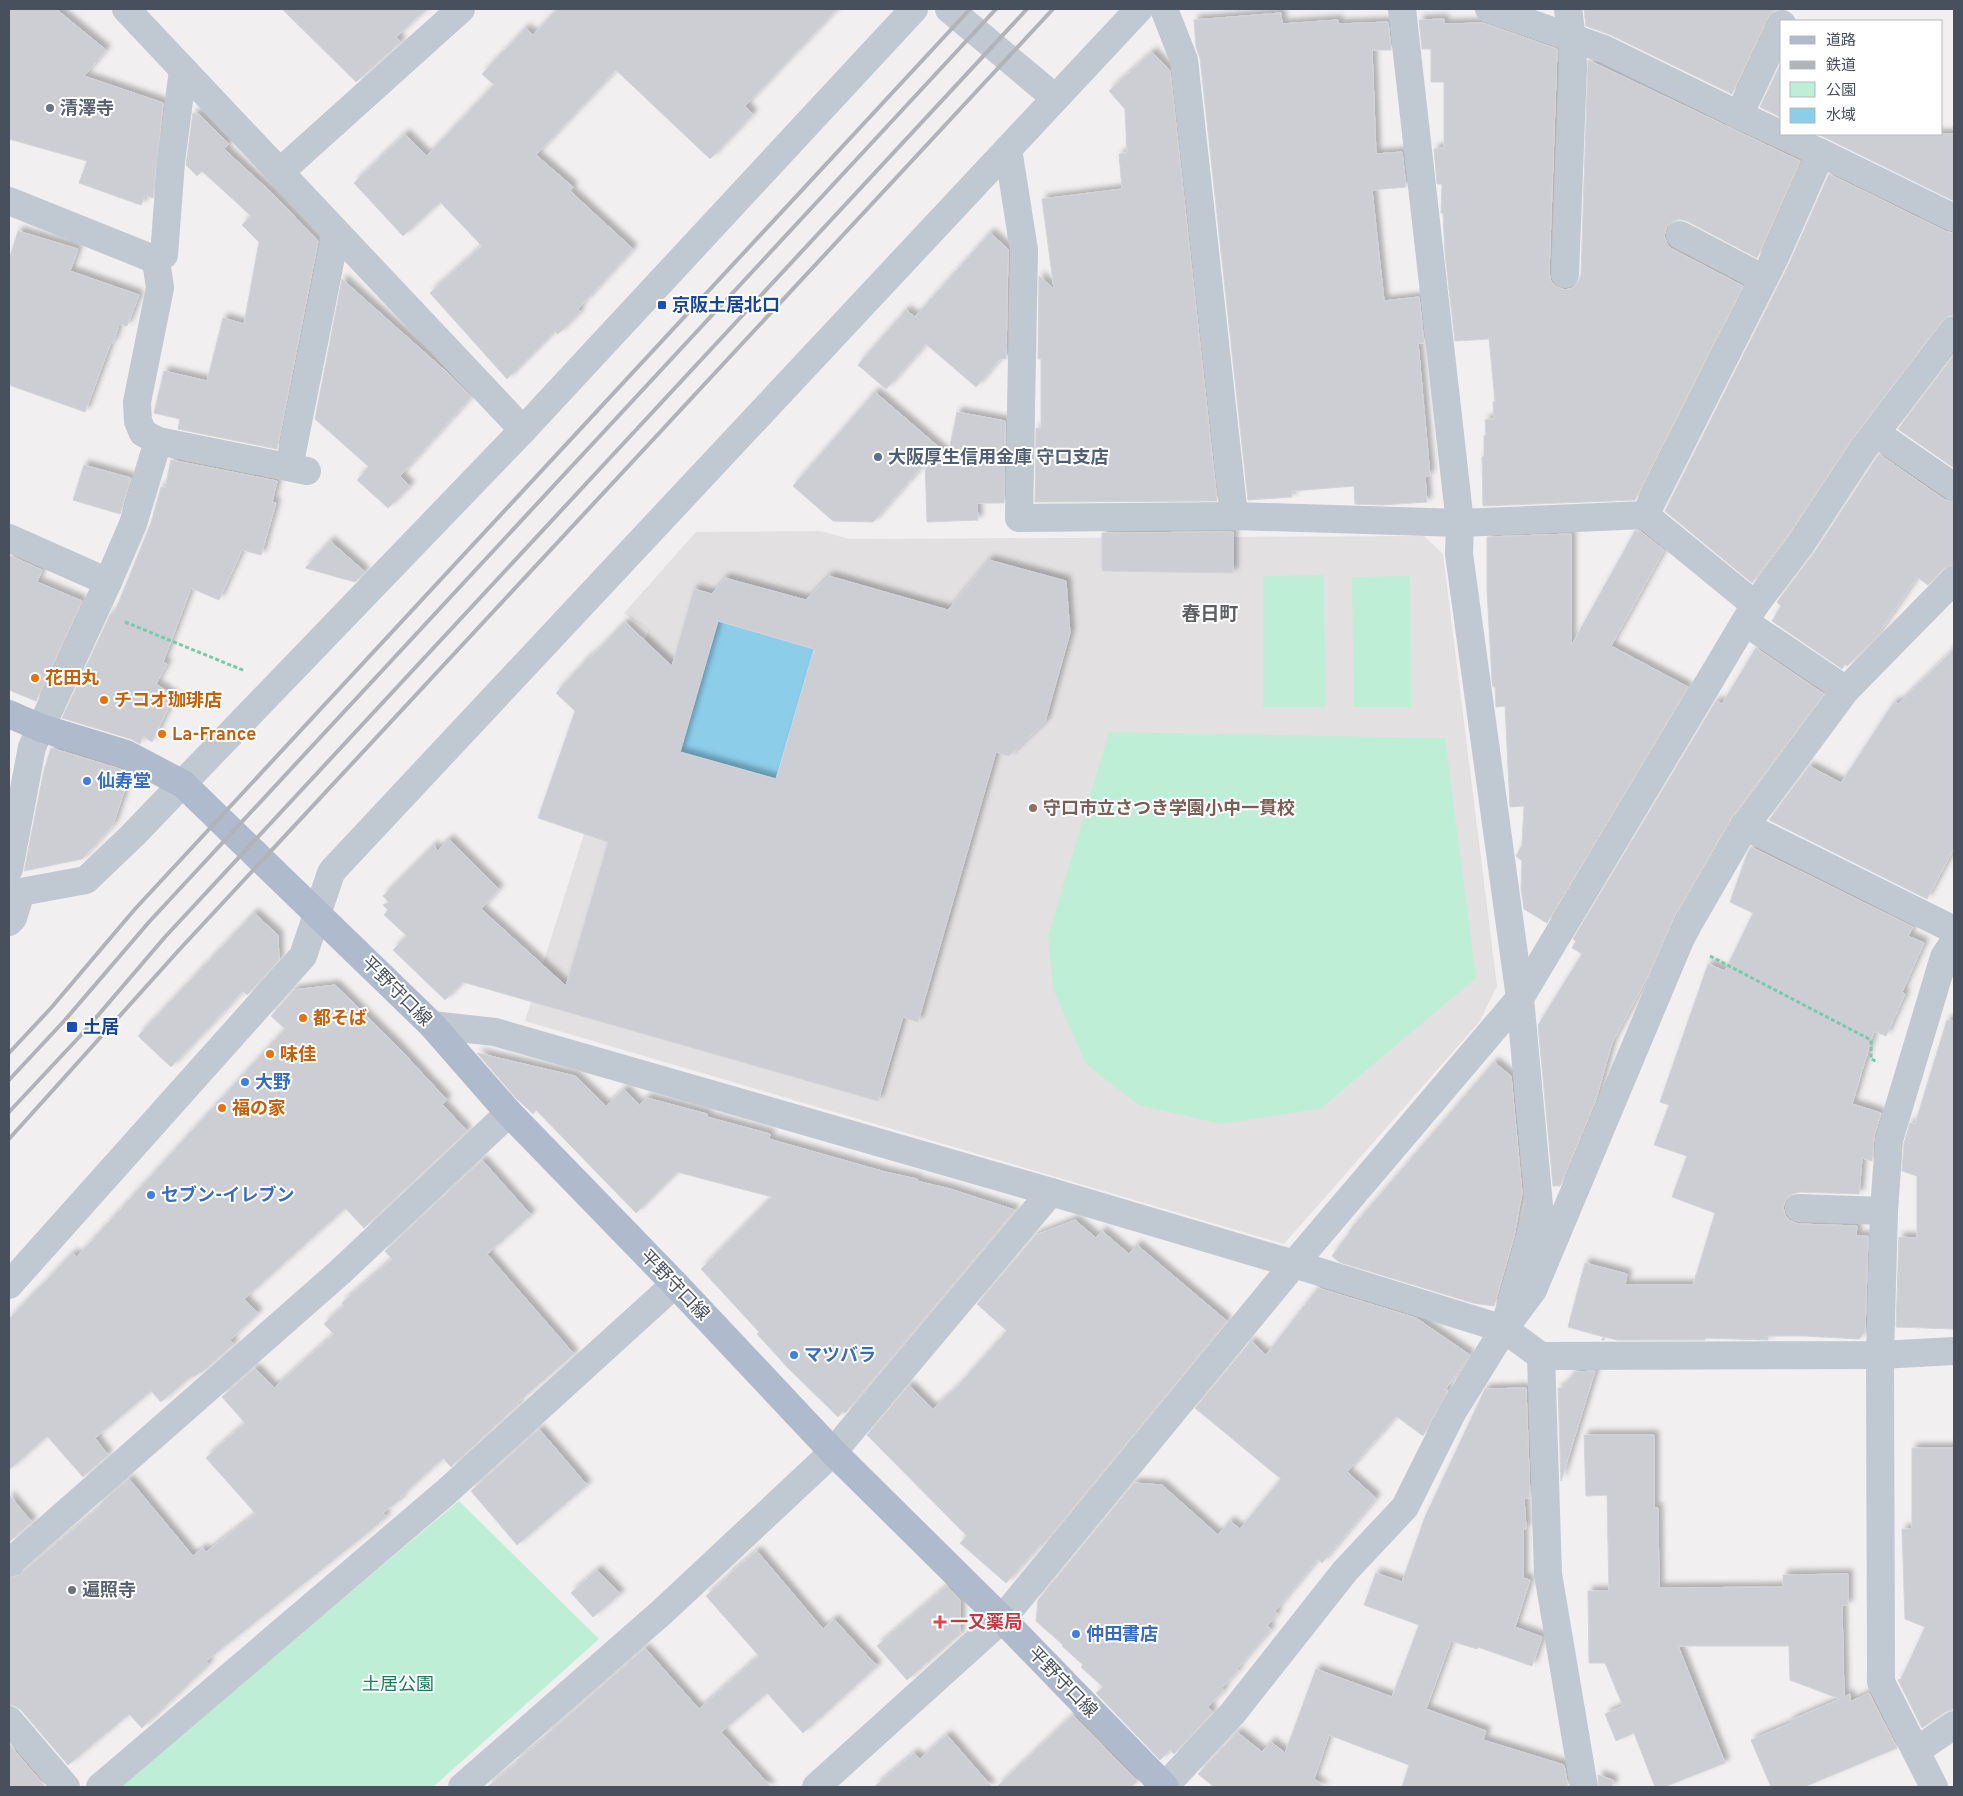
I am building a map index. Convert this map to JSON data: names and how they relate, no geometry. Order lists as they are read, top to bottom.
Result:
{
  "streets": {
    "main road": ["平野守口線"]
  },
  "districts": ["春日町"],
  "parks": ["土居公園"],
  "places": {
    "other": [
      "清澤寺",
      "大阪厚生信用金庫 守口支店",
      "花田丸",
      "チコオ珈琲店",
      "La-France",
      "仙寿堂",
      "守口市立さつき学園小中一貫校",
      "都そば",
      "味佳",
      "大野",
      "福の家",
      "セブン-イレブン",
      "マツバラ",
      "遍照寺",
      "仲田書店"
    ],
    "transit": ["京阪土居北口", "土居"],
    "health": ["一又薬局"]
  },
  "legend": [
    "道路",
    "鉄道",
    "公園",
    "水域"
  ]
}
